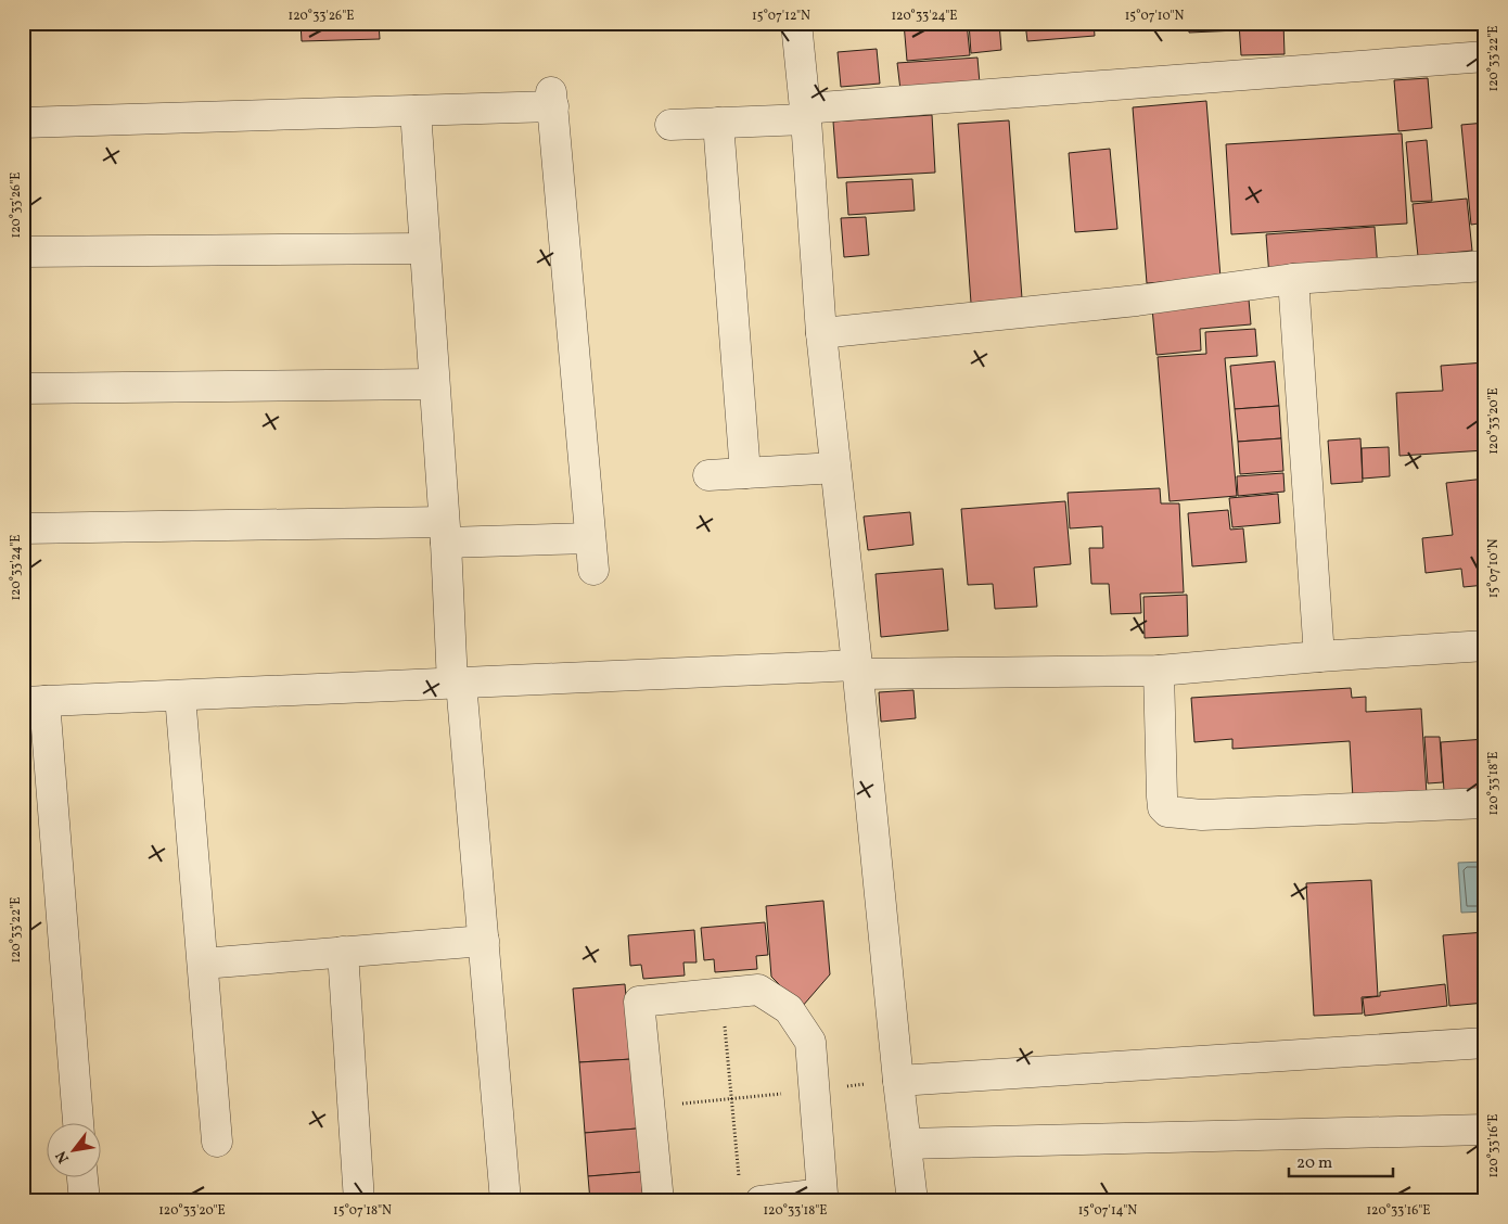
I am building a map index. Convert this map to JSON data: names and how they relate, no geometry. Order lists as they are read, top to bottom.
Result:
{
  "scale_bar": "20 m",
  "north": "bottom left",
  "coordinates": [
    "120°33'26\"E",
    "15°07'12\"N",
    "120°33'24\"E",
    "15°07'10\"N",
    "120°33'22\"E",
    "120°33'20\"E",
    "120°33'18\"E",
    "120°33'16\"E",
    "15°07'18\"N",
    "15°07'14\"N"
  ]
}
